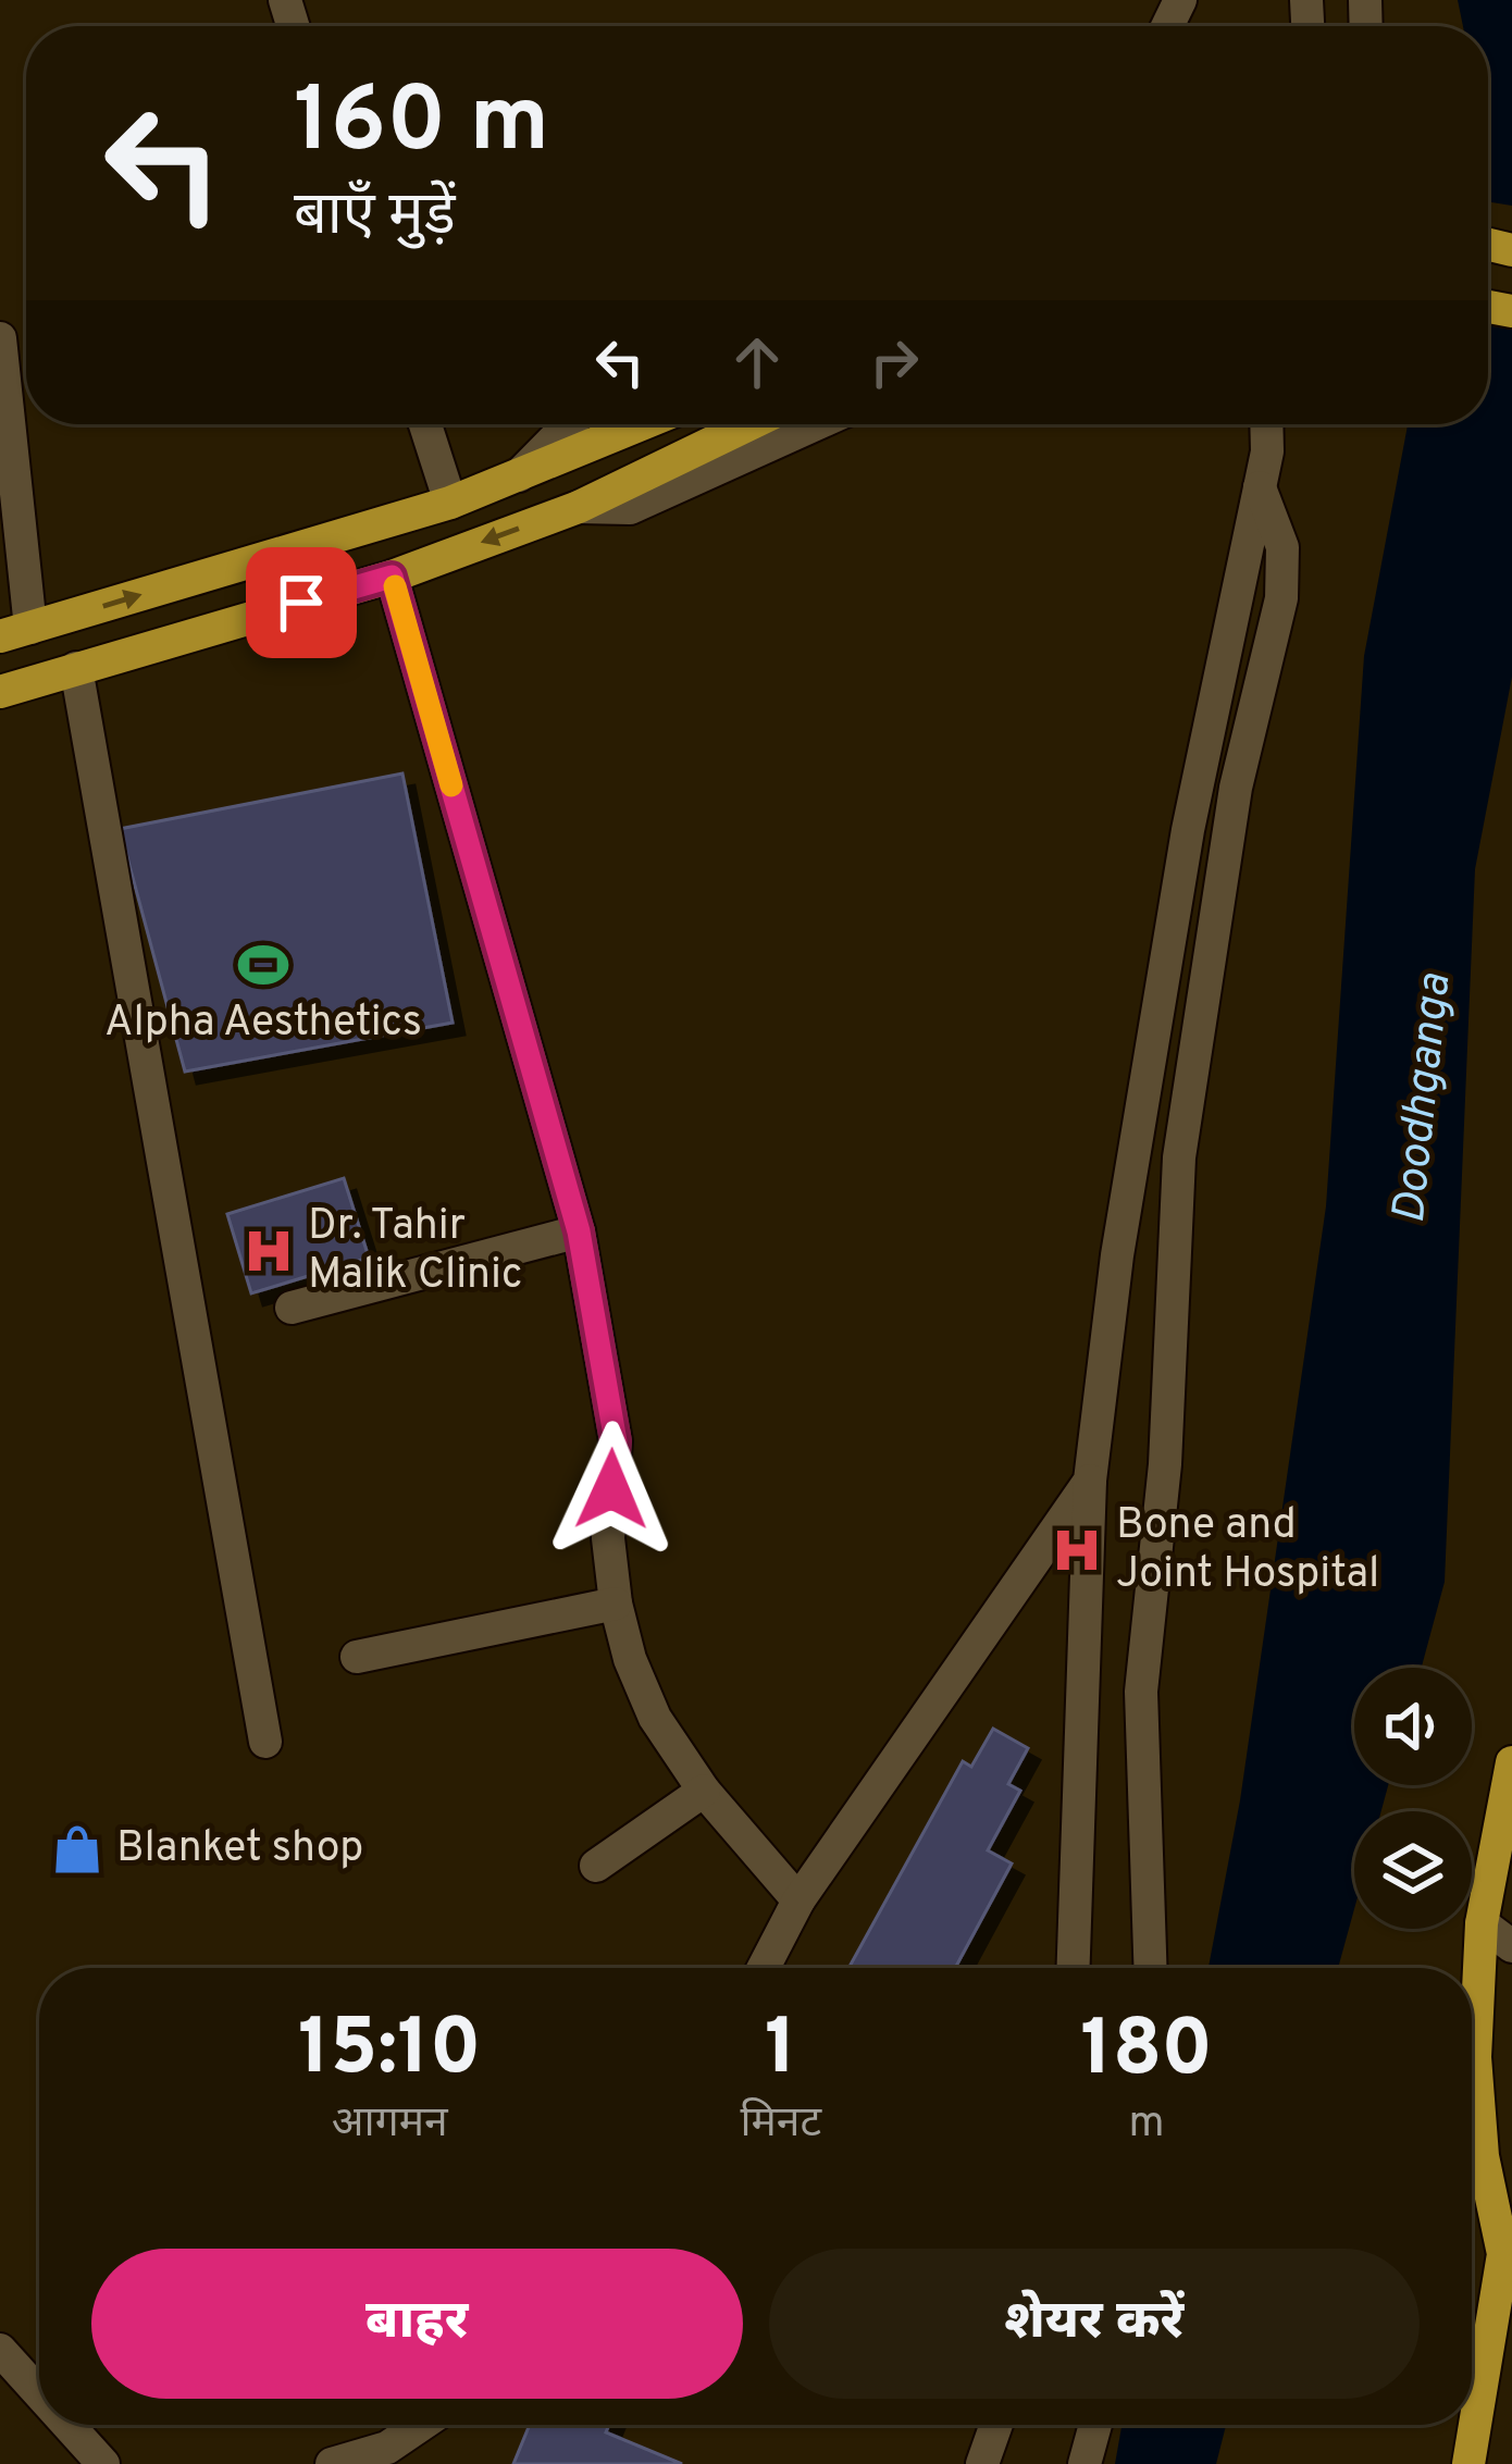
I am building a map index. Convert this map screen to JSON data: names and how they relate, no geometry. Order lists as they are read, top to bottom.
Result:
{
  "water": ["Doodhganga"],
  "places": {
    "sports": ["Alpha Aesthetics"],
    "hospital": ["Dr. Tahir Malik Clinic", "Bone and Joint Hospital"],
    "shop": ["Blanket shop"]
  },
  "page": {
    "turn": ["160 m", "बाएँ मुड़ें"],
    "eta": [
      "15:10",
      "आगमन",
      "1",
      "मिनट",
      "180",
      "m"
    ],
    "buttons": ["बाहर", "शेयर करें"]
  }
}
